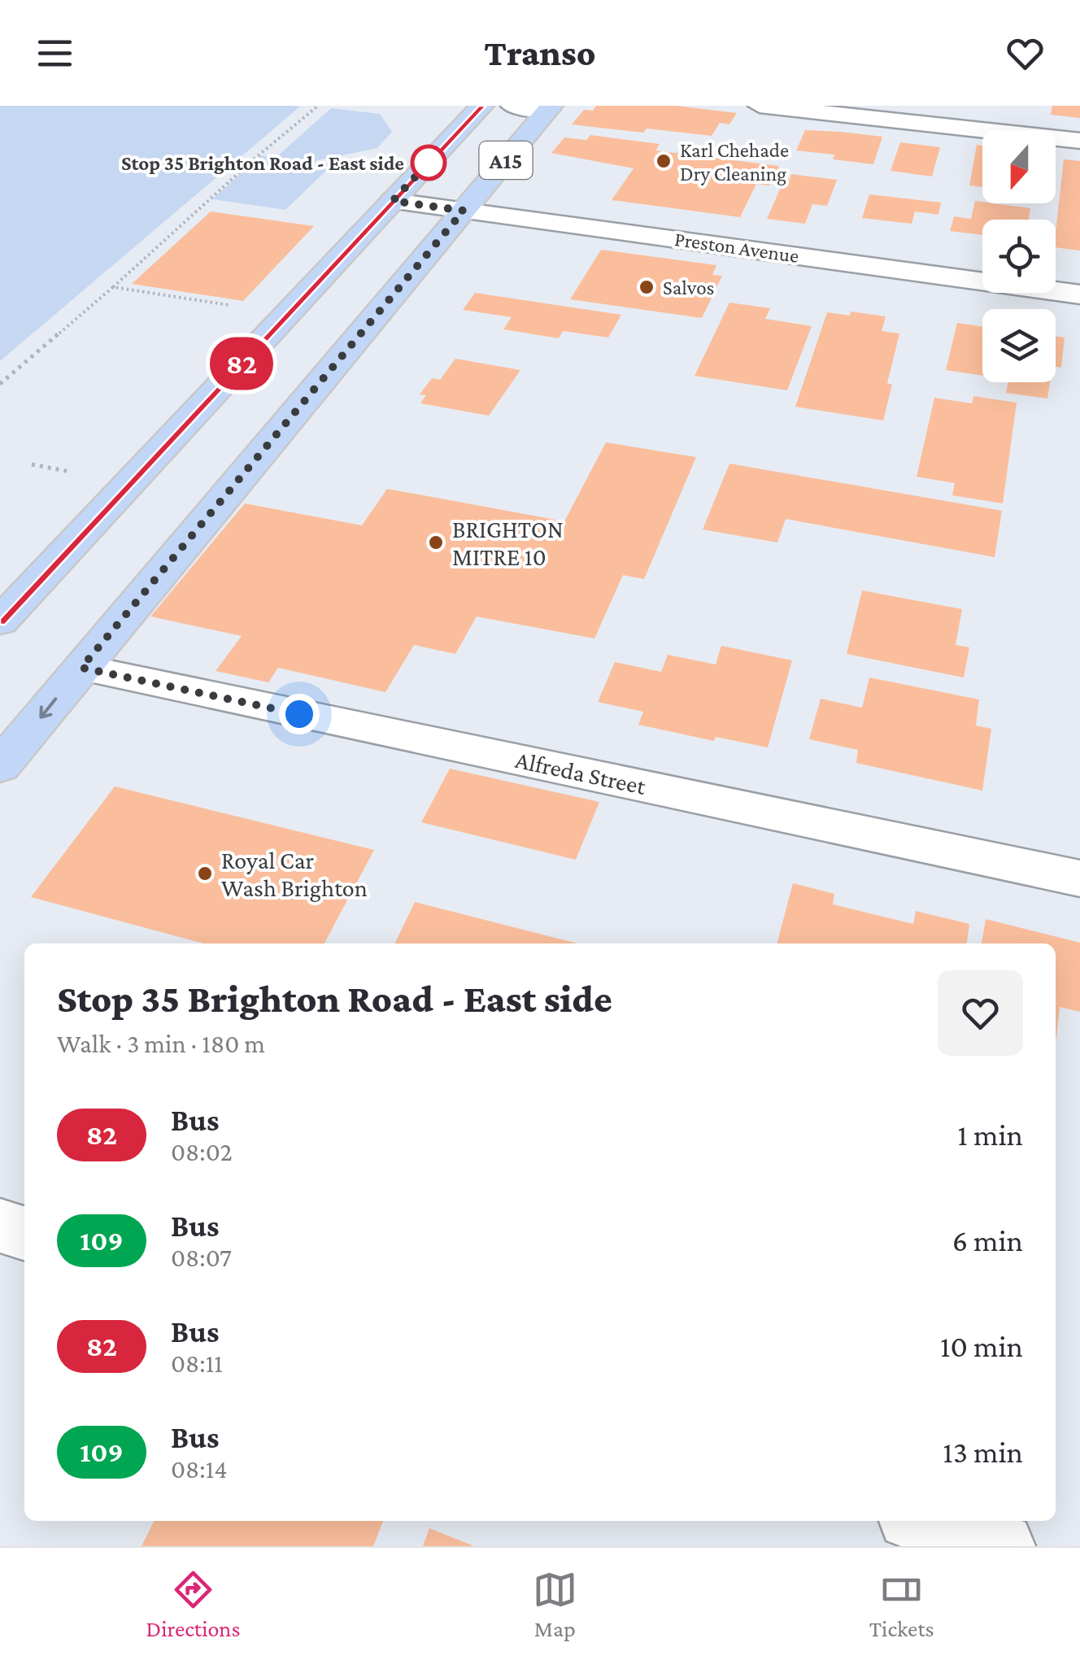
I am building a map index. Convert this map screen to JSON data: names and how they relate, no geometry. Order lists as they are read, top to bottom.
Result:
{
  "streets": {
    "main road": ["A15"],
    "street": ["Preston Avenue", "Alfreda Street"]
  },
  "crossings": [
    ["A15", "Preston Avenue"],
    ["A15", "Alfreda Street"]
  ],
  "places": [
    "Karl Chehade Dry Cleaning",
    "Stop 35 Brighton Road - East side",
    "Salvos",
    "BRIGHTON MITRE 10",
    "Royal Car Wash Brighton"
  ],
  "lines": ["bus line 82"],
  "north": "bottom",
  "page": {
    "header": "Transo",
    "on_map": "82",
    "heading": ["Stop 35 Brighton Road - East side", "Walk · 3 min · 180 m"],
    "list": [
      {
        "mark": "82",
        "name": "Bus",
        "note": "08:02",
        "value": "1 min"
      },
      {
        "mark": "109",
        "name": "Bus",
        "note": "08:07",
        "value": "6 min"
      },
      {
        "mark": "82",
        "name": "Bus",
        "note": "08:11",
        "value": "10 min"
      },
      {
        "mark": "109",
        "name": "Bus",
        "note": "08:14",
        "value": "13 min"
      }
    ],
    "tabs": ["Directions", "Map", "Tickets"]
  }
}
